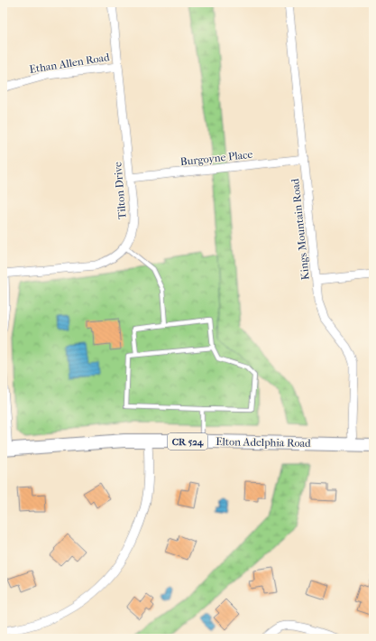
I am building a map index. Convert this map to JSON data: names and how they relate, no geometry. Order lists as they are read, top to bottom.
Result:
{
  "streets": {
    "main road": ["CR 524", "Elton Adelphia Road"],
    "street": [
      "Ethan Allen Road",
      "Burgoyne Place",
      "Tilton Drive",
      "Kings Mountain Road"
    ]
  },
  "crossings": [
    ["Ethan Allen Road", "Tilton Drive"],
    ["Burgoyne Place", "Tilton Drive"],
    ["Burgoyne Place", "Kings Mountain Road"],
    ["Kings Mountain Road", "Elton Adelphia Road"]
  ]
}
